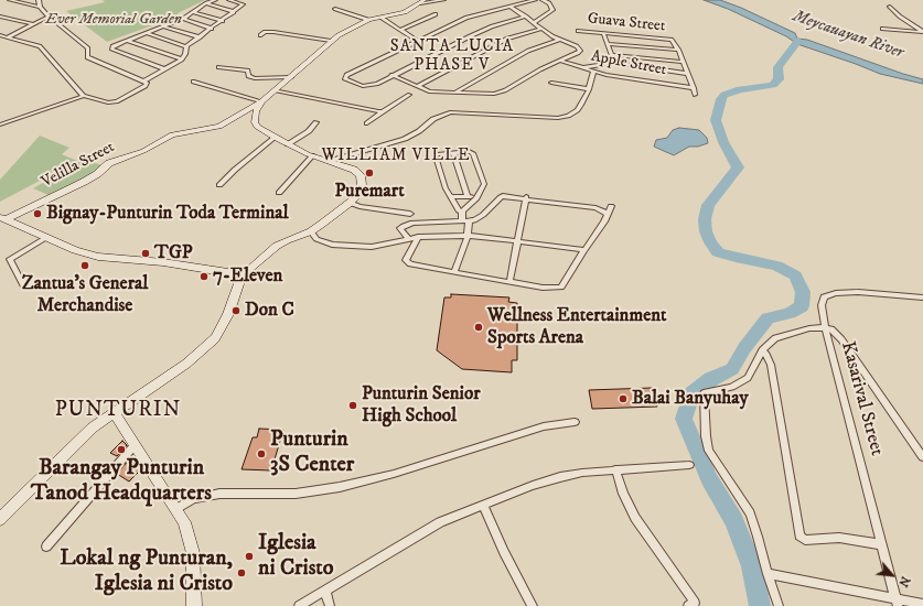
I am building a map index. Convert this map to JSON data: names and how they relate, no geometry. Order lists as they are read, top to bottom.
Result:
{
  "streets": {
    "main road": ["Velilla Street"],
    "street": ["Guava Street", "Apple Street", "Kasarival Street"]
  },
  "districts": ["SANTA LUCIA PHASE V", "WILLIAM VILLE", "PUNTURIN"],
  "water": ["Meycauayan River"],
  "parks": ["Ever Memorial Garden"],
  "places": [
    "Puremart",
    "Bignay-Punturin Toda Terminal",
    "TGP",
    "Zantua's General Merchandise",
    "7-Eleven",
    "Don C",
    "Wellness Entertainment Sports Arena",
    "Balai Banyuhay",
    "Punturin Senior High School",
    "Barangay Punturin Tanod Headquarters",
    "Punturin 3S Center",
    "Iglesia ni Cristo",
    "Lokal ng Punturan, Iglesia ni Cristo"
  ],
  "north": "bottom right"
}
